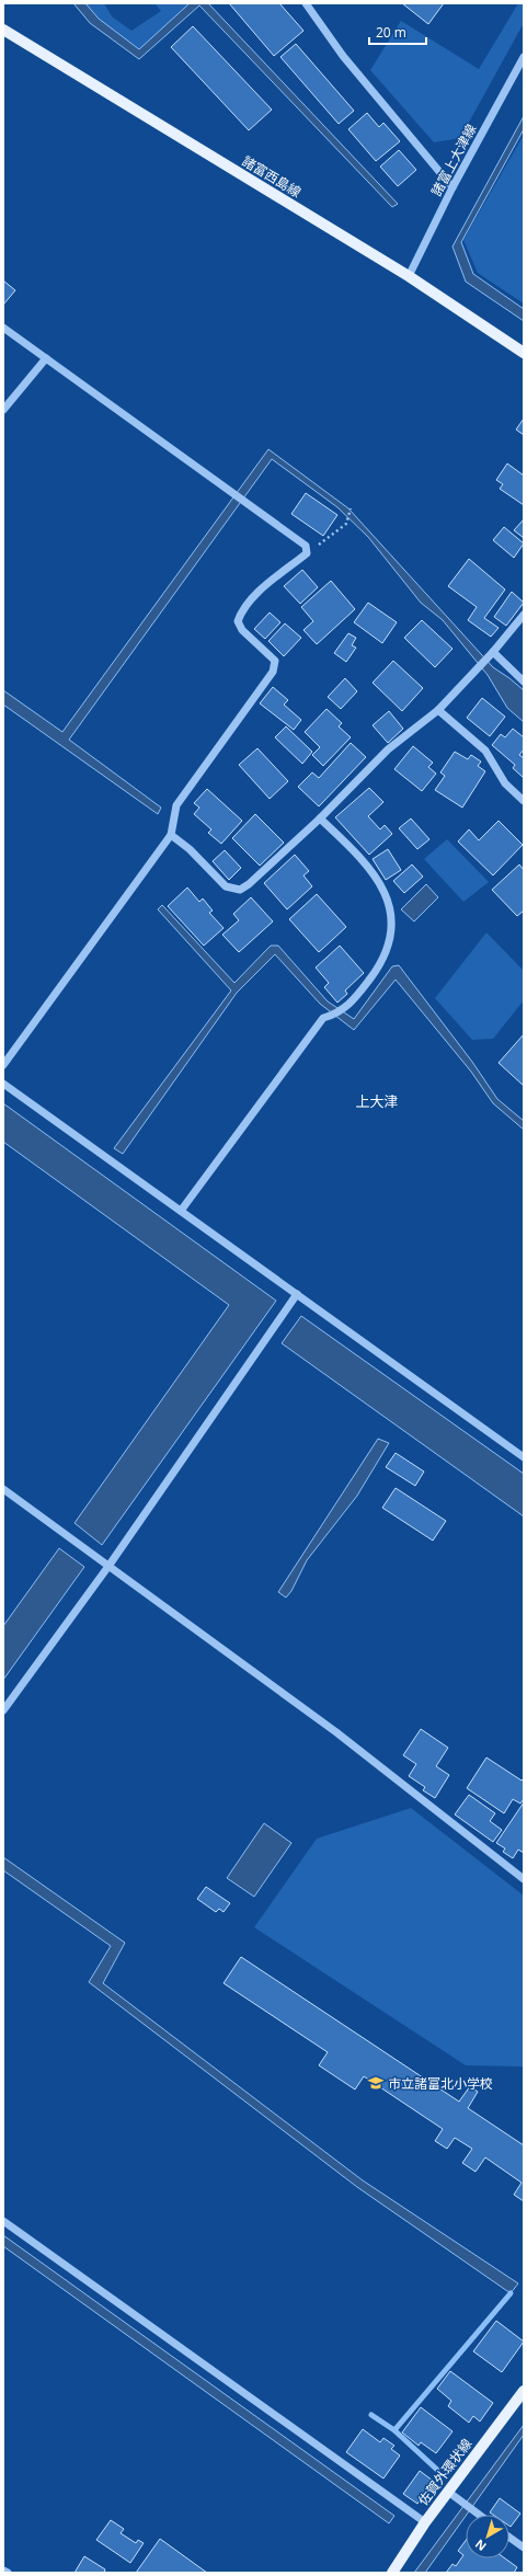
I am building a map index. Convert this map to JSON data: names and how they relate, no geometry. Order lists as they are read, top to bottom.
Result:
{
  "streets": {
    "main road": ["諸富西島線", "佐賀外環状線"],
    "street": ["諸富上大津線"]
  },
  "crossings": [
    ["諸富上大津線", "諸富西島線"]
  ],
  "districts": ["上大津"],
  "places": {
    "school or university": ["市立諸富北小学校"]
  },
  "scale_bar": "20 m",
  "north": "bottom left"
}
